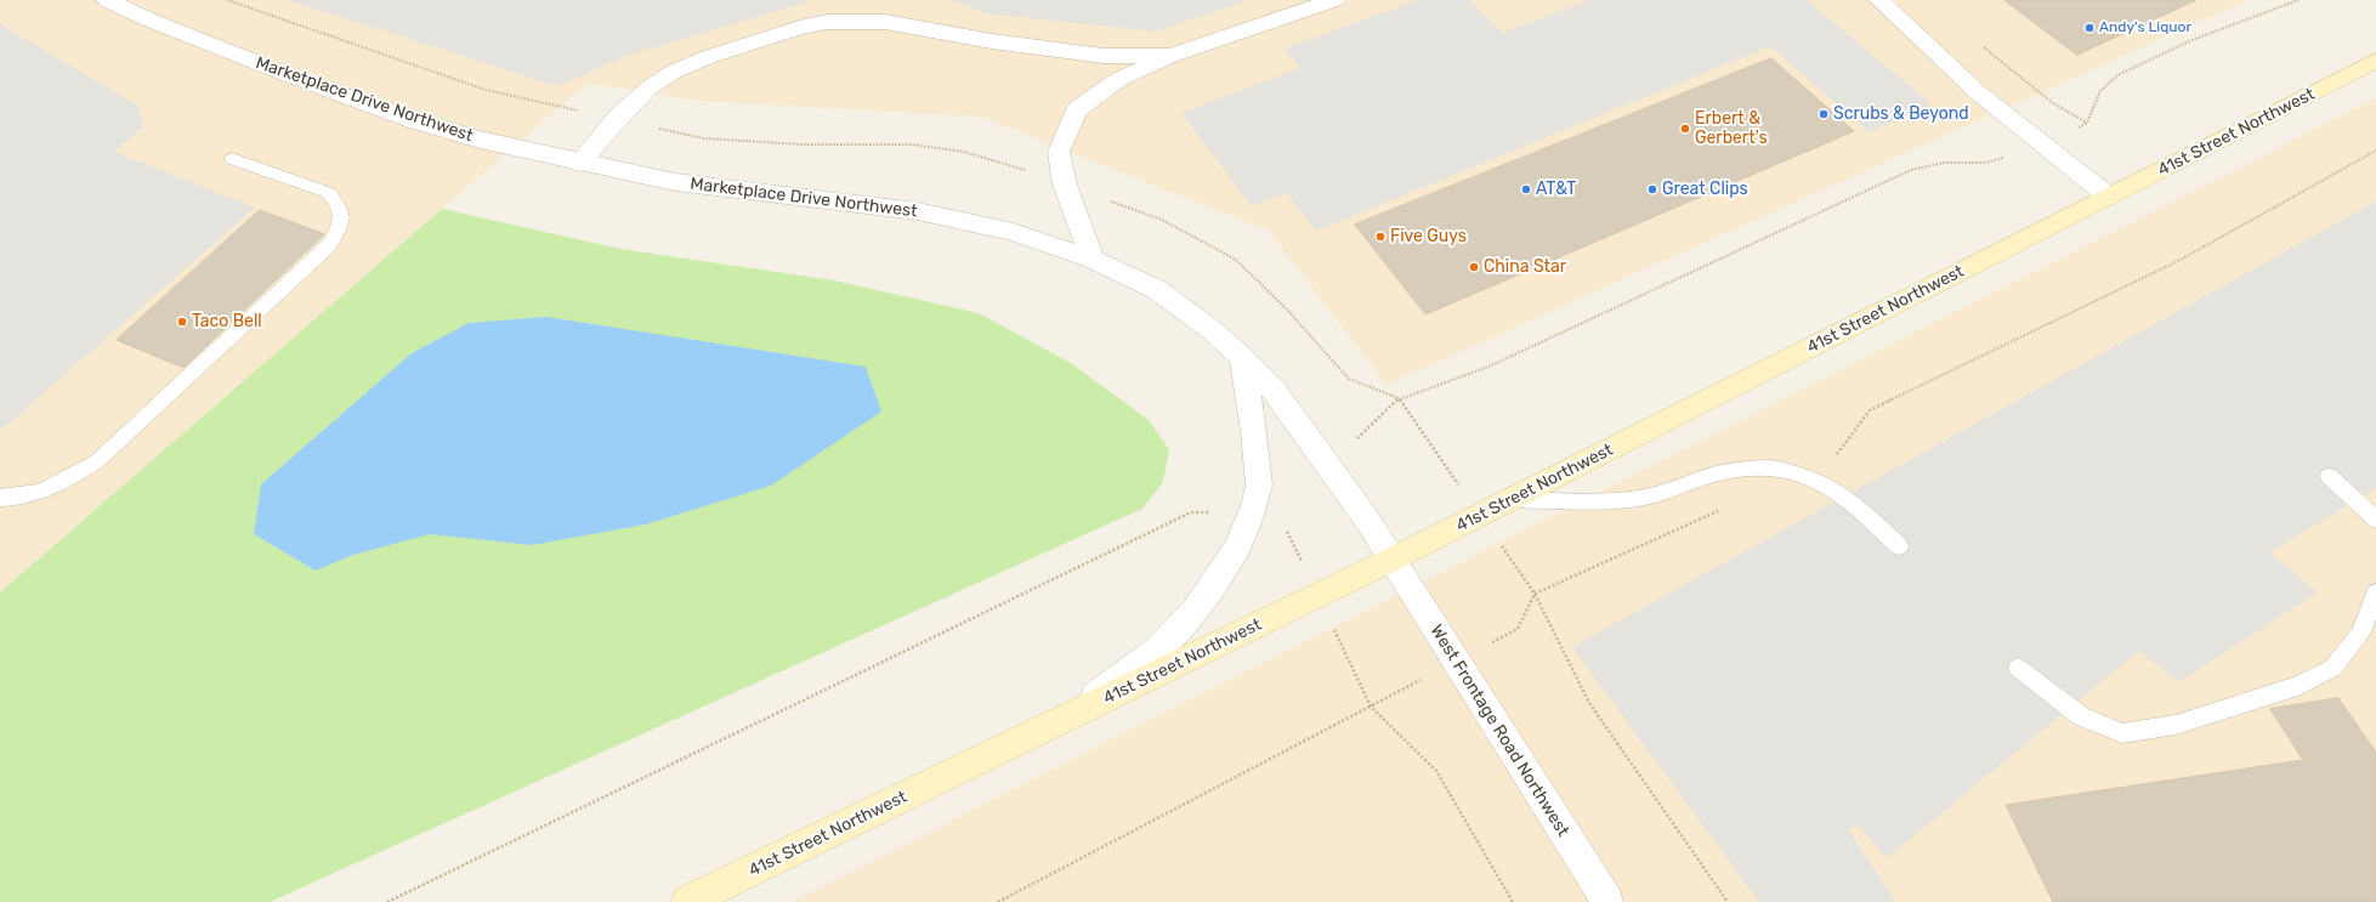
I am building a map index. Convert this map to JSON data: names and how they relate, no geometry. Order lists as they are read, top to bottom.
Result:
{
  "streets": {
    "main road": ["41st Street Northwest"],
    "street": ["Marketplace Drive Northwest", "West Frontage Road Northwest"]
  },
  "crossings": [
    ["Marketplace Drive Northwest", "41st Street Northwest"],
    ["Marketplace Drive Northwest", "West Frontage Road Northwest"],
    ["41st Street Northwest", "West Frontage Road Northwest"]
  ],
  "places": [
    "Andy's Liquor",
    "Scrubs & Beyond",
    "Erbert & Gerbert's",
    "AT&T",
    "Great Clips",
    "Five Guys",
    "China Star",
    "Taco Bell"
  ]
}
